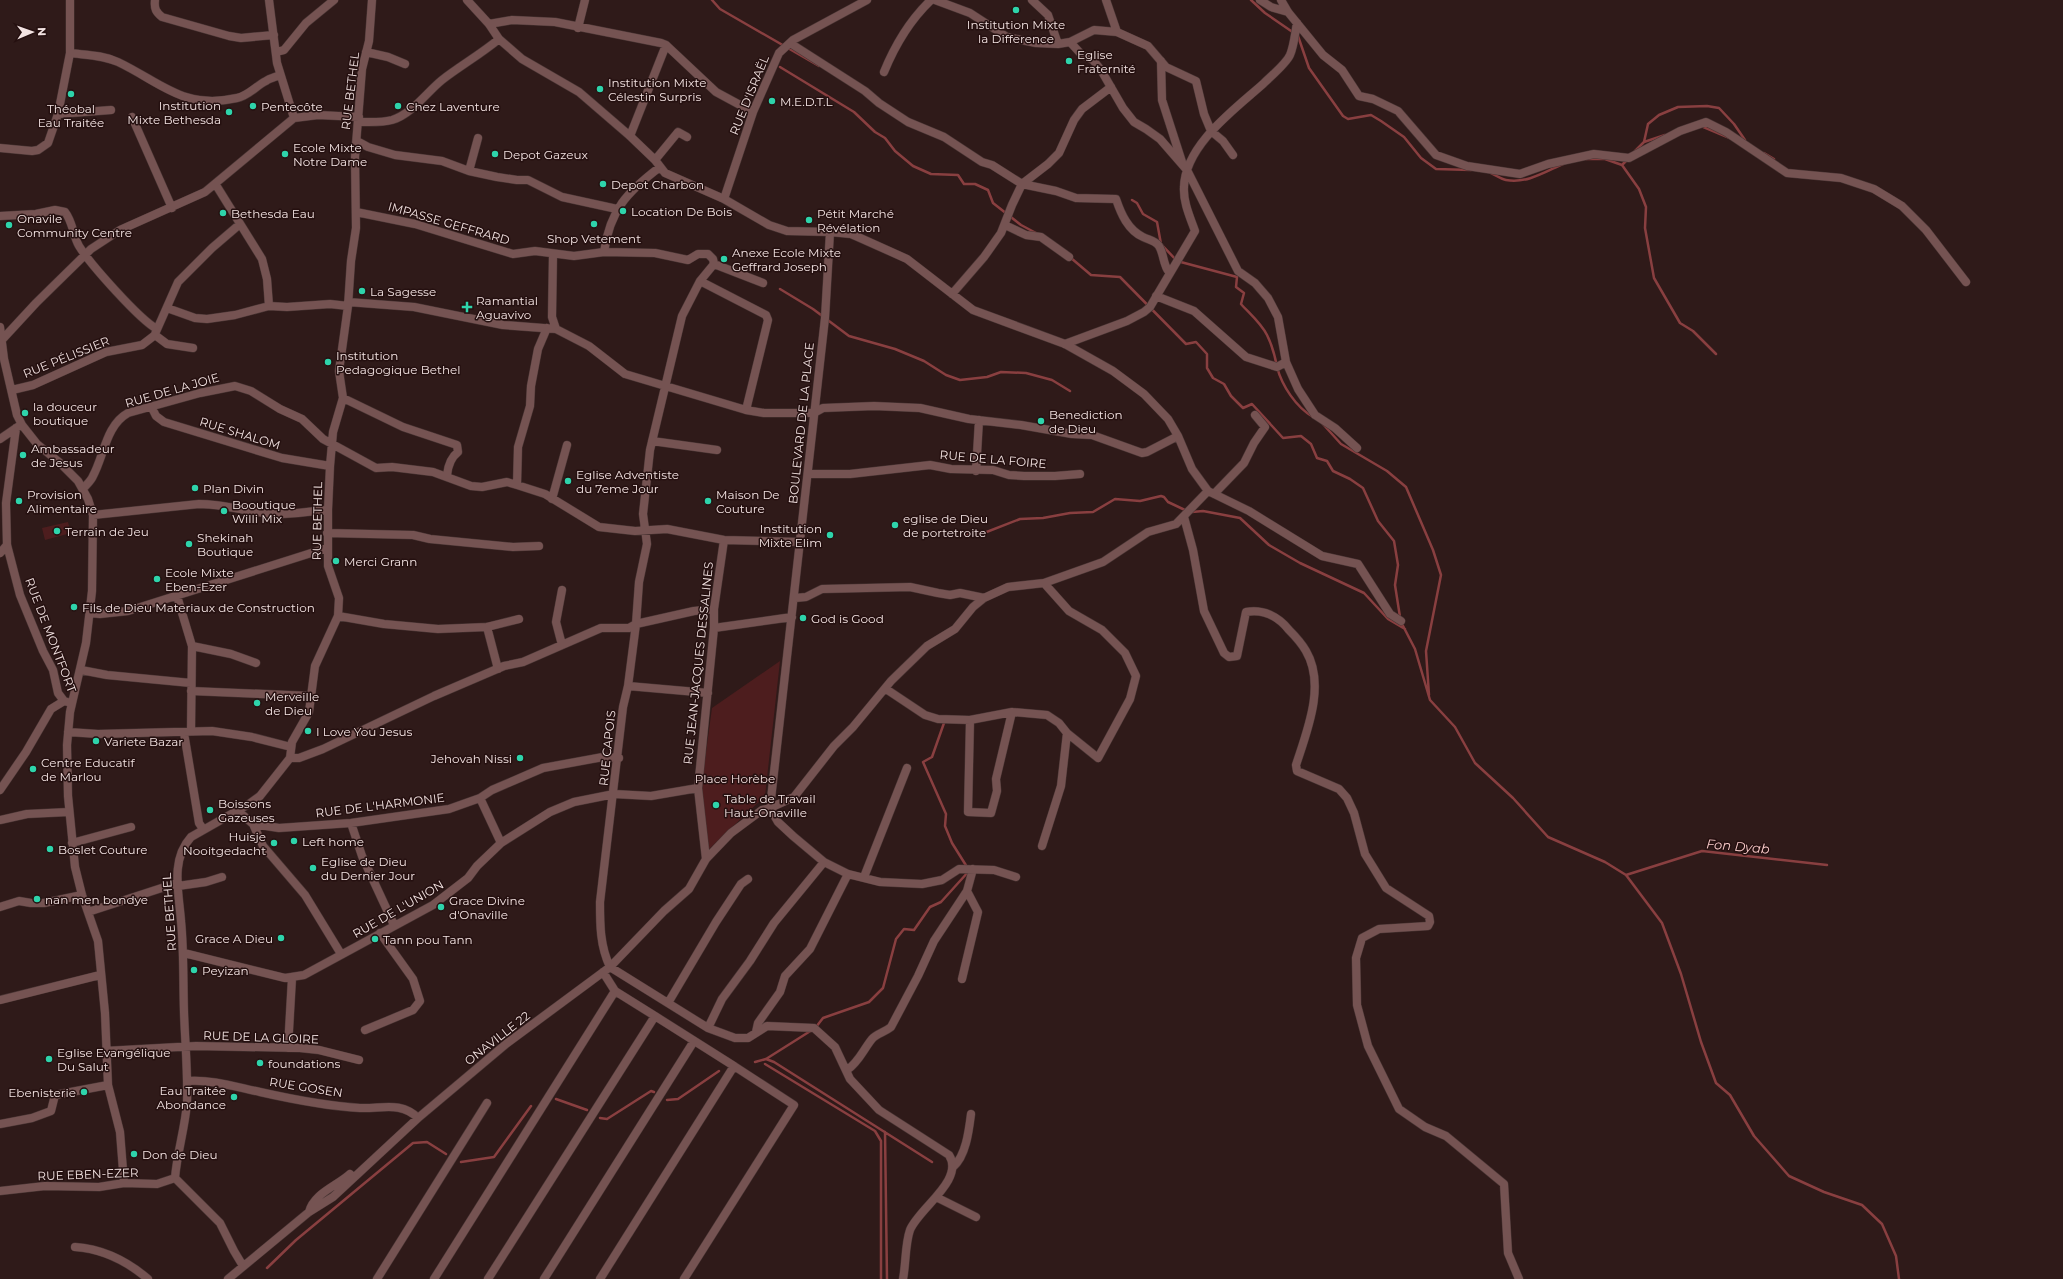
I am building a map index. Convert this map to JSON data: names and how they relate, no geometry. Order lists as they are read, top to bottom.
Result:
{
  "streets": {
    "street": [
      "RUE BETHEL",
      "RUE D'ISRAËL",
      "IMPASSE GEFFRARD",
      "RUE PÉLISSIER",
      "RUE DE LA JOIE",
      "BOULEVARD DE LA PLACE",
      "RUE SHALOM",
      "RUE DE LA FOIRE",
      "RUE DE MONTFORT",
      "RUE JEAN-JACQUES DESSALINES",
      "RUE CAPOIS",
      "RUE DE L'HARMONIE",
      "RUE DE L'UNION",
      "RUE DE LA GLOIRE",
      "ONAVILLE 22",
      "RUE GOSEN",
      "RUE EBEN-EZER"
    ]
  },
  "crossings": [
    ["RUE BETHEL", "IMPASSE GEFFRARD"],
    ["RUE BETHEL", "RUE DE LA JOIE"],
    ["RUE BETHEL", "RUE SHALOM"],
    ["RUE BETHEL", "RUE DE LA GLOIRE"],
    ["RUE BETHEL", "RUE GOSEN"],
    ["RUE BETHEL", "RUE EBEN-EZER"],
    ["IMPASSE GEFFRARD", "RUE CAPOIS"],
    ["RUE DE LA JOIE", "BOULEVARD DE LA PLACE"],
    ["RUE DE LA JOIE", "RUE SHALOM"],
    ["RUE DE LA JOIE", "RUE JEAN-JACQUES DESSALINES"],
    ["RUE DE LA JOIE", "RUE CAPOIS"],
    ["BOULEVARD DE LA PLACE", "RUE DE LA FOIRE"],
    ["BOULEVARD DE LA PLACE", "ONAVILLE 22"],
    ["RUE JEAN-JACQUES DESSALINES", "RUE DE L'UNION"],
    ["RUE JEAN-JACQUES DESSALINES", "ONAVILLE 22"],
    ["RUE CAPOIS", "RUE DE L'HARMONIE"],
    ["RUE CAPOIS", "RUE DE L'UNION"],
    ["RUE CAPOIS", "ONAVILLE 22"],
    ["ONAVILLE 22", "RUE GOSEN"]
  ],
  "water": ["Fon Dyab"],
  "parks": ["Place Horèbe"],
  "places": {
    "other": [
      "Institution Mixte la Difference",
      "Eglise Fraternité",
      "Institution Mixte Célestin Surpris",
      "Théobal Eau Traitée",
      "M.E.D.T.L",
      "Pentecôte",
      "Chez Laventure",
      "Institution Mixte Bethesda",
      "Ecole Mixte Notre Dame",
      "Depot Gazeux",
      "Depot Charbon",
      "Location De Bois",
      "Bethesda Eau",
      "Pétit Marché Révélation",
      "Shop Vetement",
      "Onavile Community Centre",
      "Anexe Ecole Mixte Geffrard Joseph",
      "La Sagesse",
      "Institution Pedagogique Bethel",
      "la douceur boutique",
      "Benediction de Dieu",
      "Ambassadeur de Jesus",
      "Eglise Adventiste du 7eme Jour",
      "Plan Divin",
      "Provision Alimentaire",
      "Maison De Couture",
      "Booutique Willi Mix",
      "eglise de Dieu de portetroite",
      "Terrain de Jeu",
      "Institution Mixte Elim",
      "Shekinah Boutique",
      "Merci Grann",
      "Ecole Mixte Eben-Ezer",
      "Fils de Dieu Materiaux de Construction",
      "God is Good",
      "Merveille de Dieu",
      "I Love You Jesus",
      "Variete Bazar",
      "Jehovah Nissi",
      "Centre Educatif de Marlou",
      "Table de Travail Haut-Onaville",
      "Boissons Gazeuses",
      "Left home",
      "Huisje Nooitgedacht",
      "Boslet Couture",
      "Eglise de Dieu du Dernier Jour",
      "nan men bondye",
      "Grace Divine d'Onaville",
      "Grace A Dieu",
      "Tann pou Tann",
      "Peyizan",
      "Eglise Evangélique Du Salut",
      "foundations",
      "Ebenisterie",
      "Eau Traitée Abondance",
      "Don de Dieu"
    ],
    "health": ["Ramantial Aguavivo"]
  },
  "north": "right"
}
